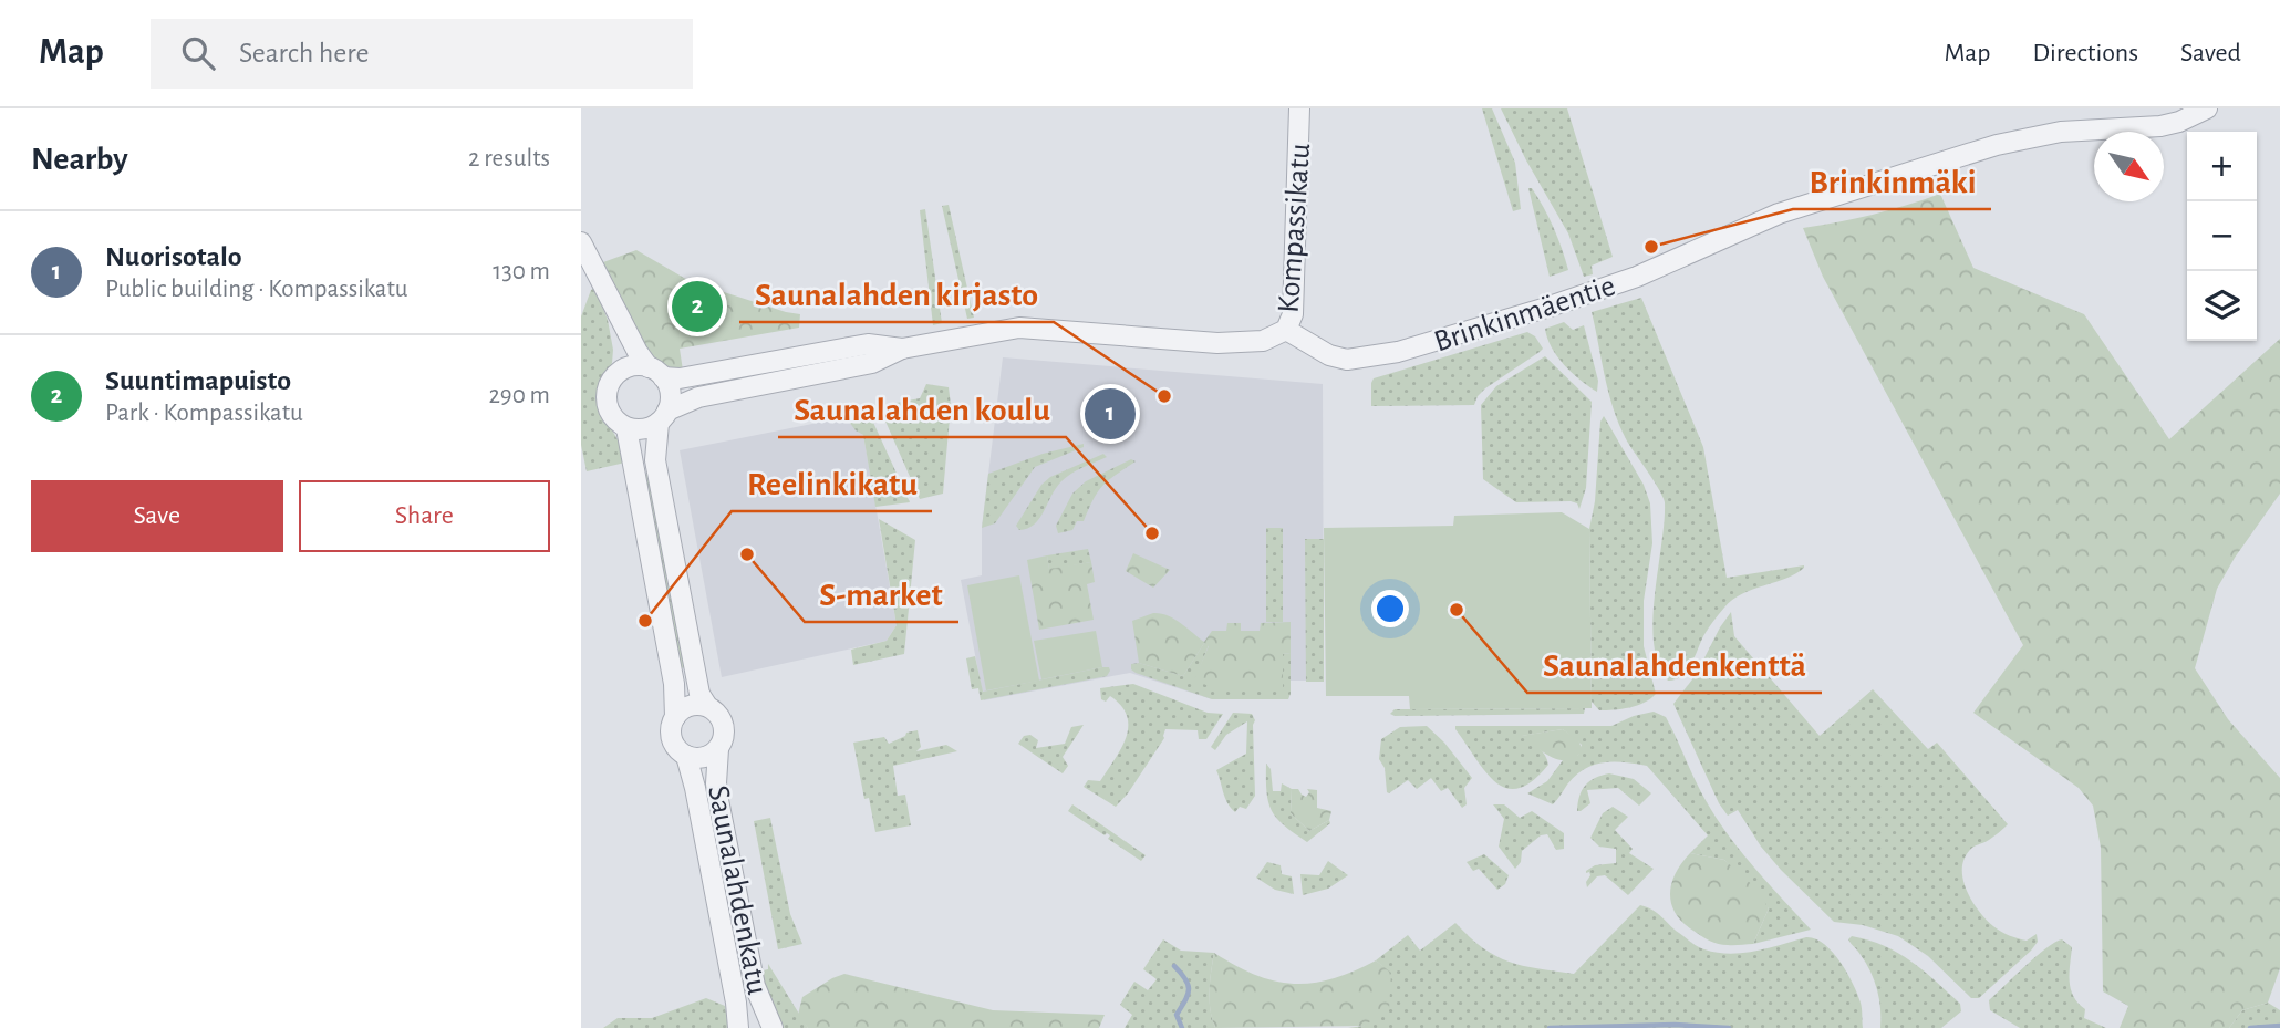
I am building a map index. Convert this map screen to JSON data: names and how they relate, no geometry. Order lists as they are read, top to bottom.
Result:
{
  "streets": {
    "street": ["Kompassikatu", "Brinkinmäentie", "Saunalahdenkatu"]
  },
  "crossings": [
    ["Kompassikatu", "Brinkinmäentie"]
  ],
  "places": [
    "Brinkinmäki",
    "Saunalahden kirjasto",
    "Saunalahden koulu",
    "S-market",
    "Saunalahdenkenttä",
    "Reelinkikatu"
  ],
  "north": "bottom right",
  "page": {
    "header": "Map",
    "search": "Search here",
    "nav": ["Map", "Directions", "Saved"],
    "heading": ["Nearby", "2 results"],
    "map_buttons": ["+", "−"],
    "list": [
      {
        "mark": "1",
        "name": "Nuorisotalo",
        "note": "Public building · Kompassikatu",
        "value": "130 m"
      },
      {
        "mark": "2",
        "name": "Suuntimapuisto",
        "note": "Park · Kompassikatu",
        "value": "290 m"
      }
    ],
    "pins": ["2", "1"],
    "buttons": ["Save", "Share"]
  }
}
